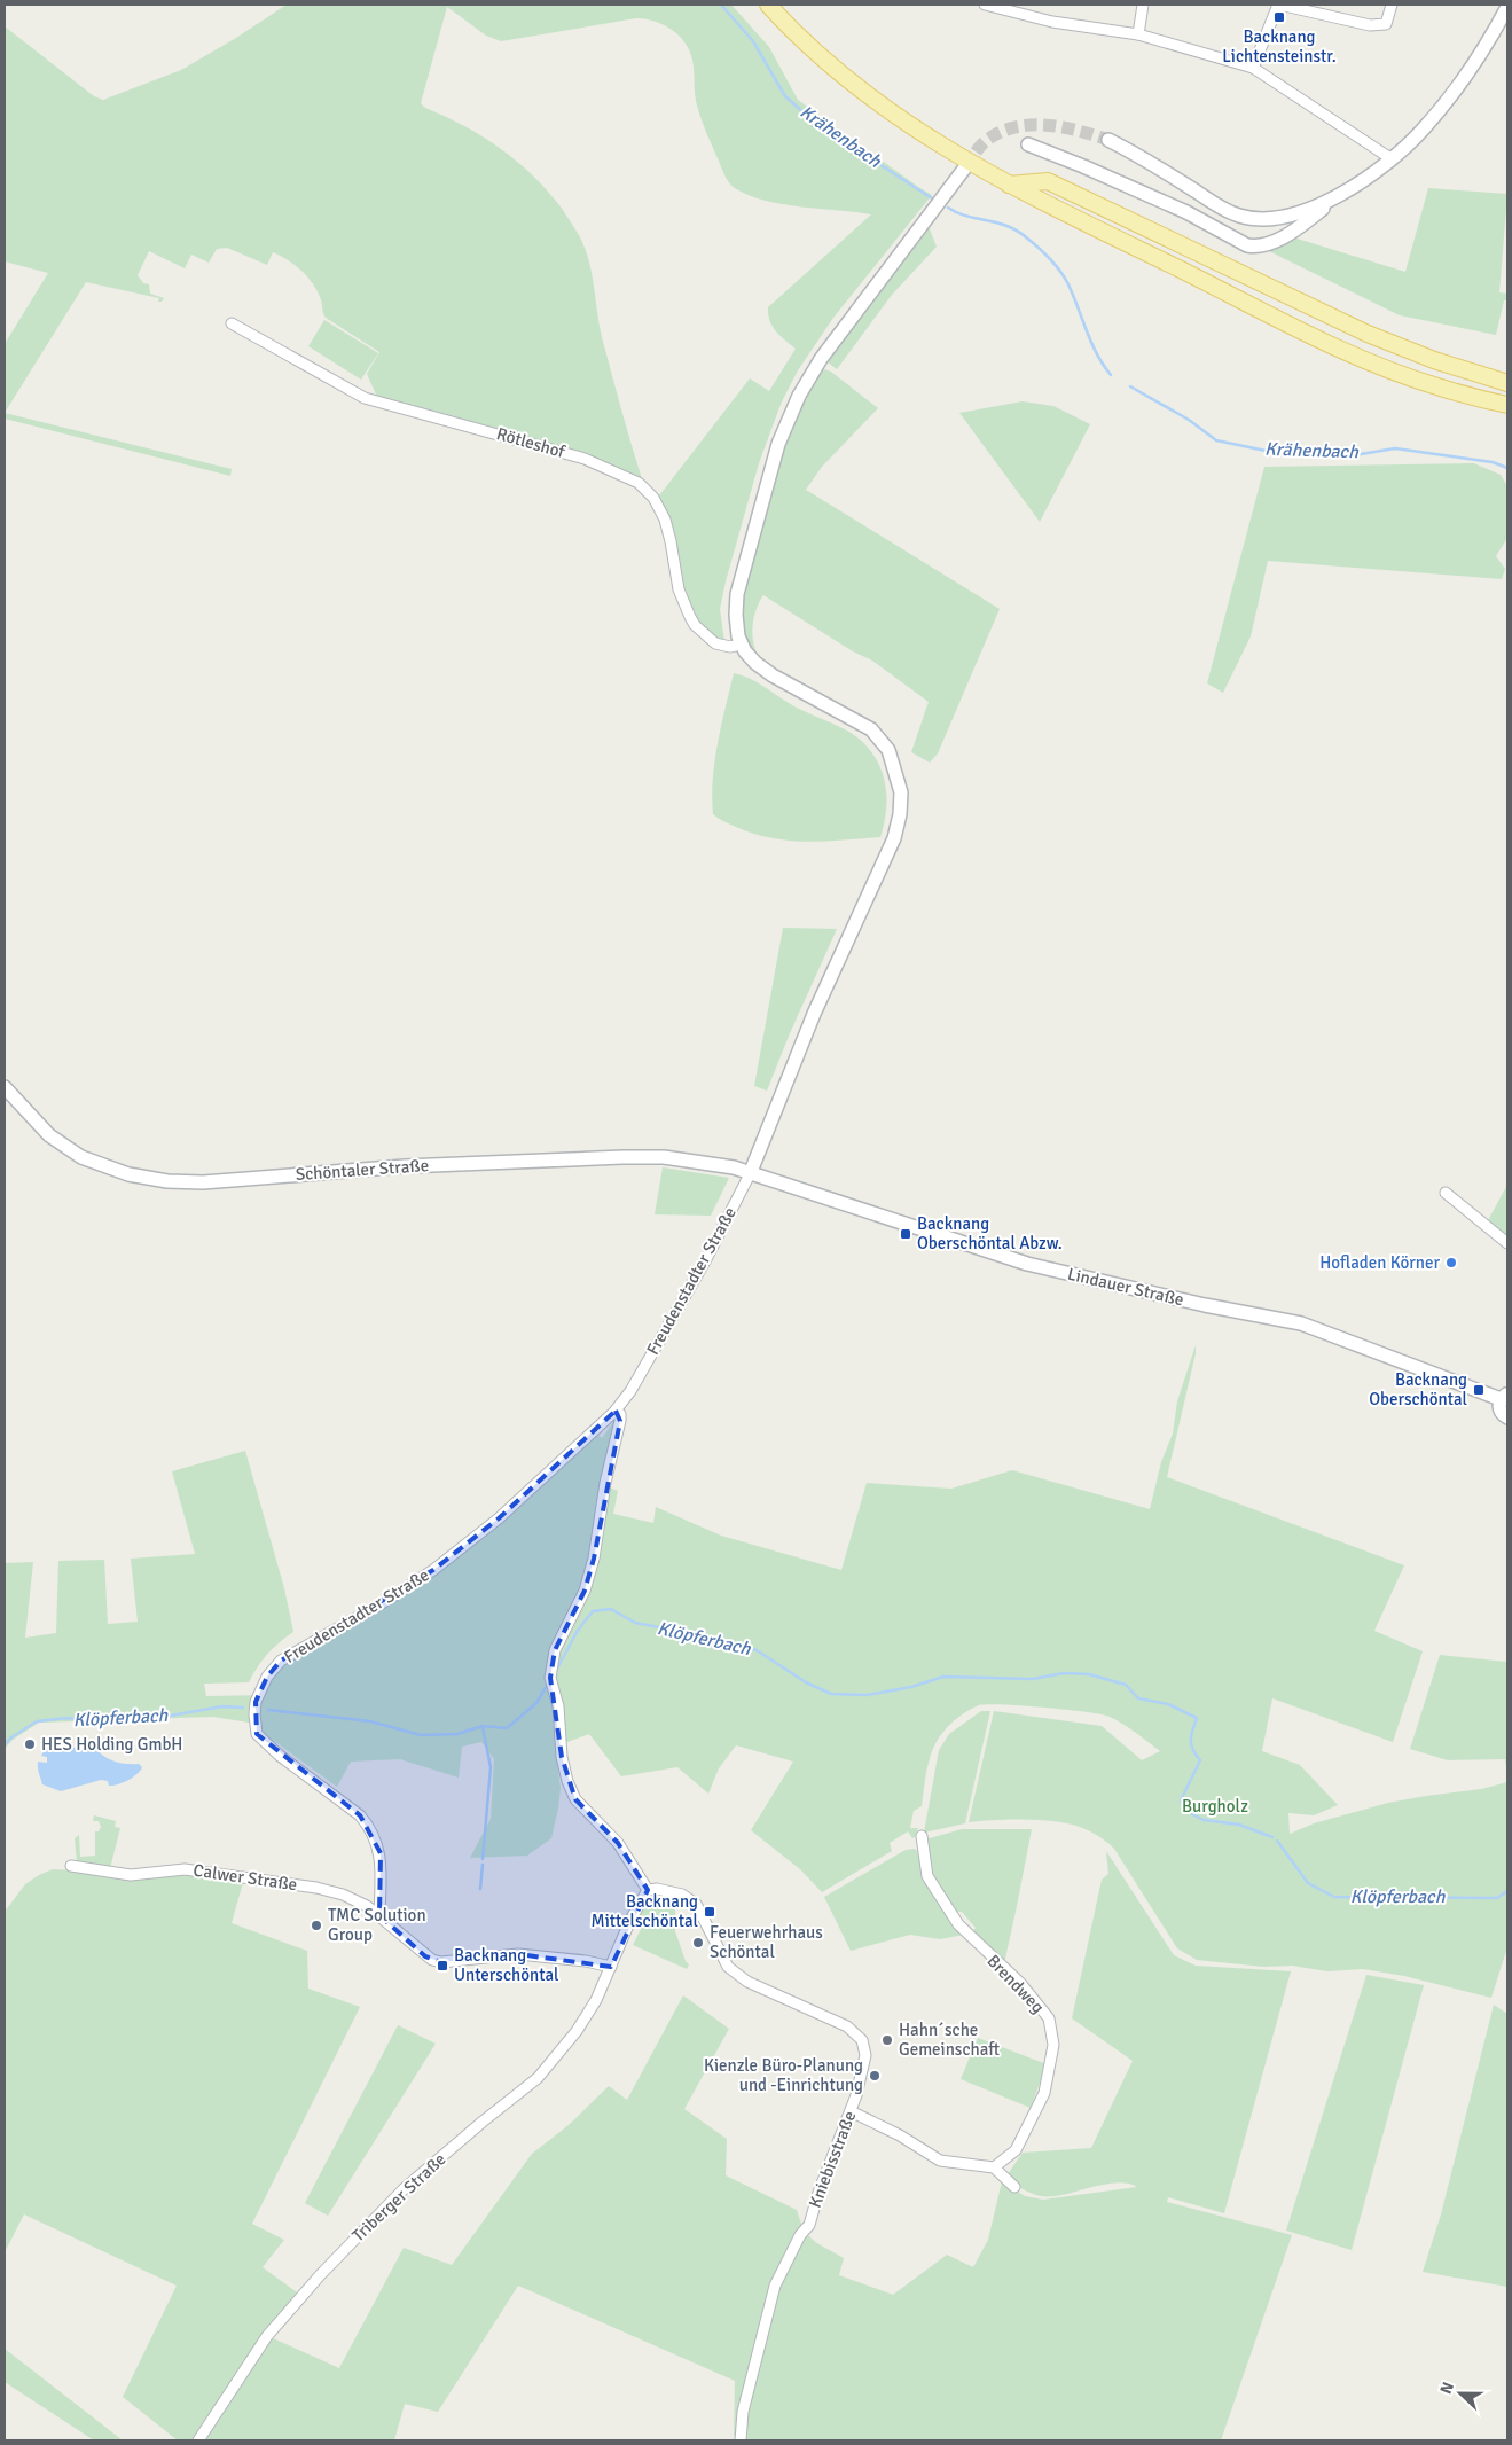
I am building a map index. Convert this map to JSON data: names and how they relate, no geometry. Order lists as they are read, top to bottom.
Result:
{
  "streets": {
    "street": [
      "Rötleshof",
      "Schöntaler Straße",
      "Freudenstadter Straße",
      "Lindauer Straße",
      "Calwer Straße",
      "Brendweg",
      "Kniebisstraße",
      "Triberger Straße"
    ]
  },
  "crossings": [
    ["Schöntaler Straße", "Freudenstadter Straße"],
    ["Schöntaler Straße", "Lindauer Straße"],
    ["Freudenstadter Straße", "Lindauer Straße"],
    ["Freudenstadter Straße", "Calwer Straße"]
  ],
  "water": ["Krähenbach", "Klöpferbach"],
  "parks": ["Burgholz"],
  "places": {
    "transit": [
      "Backnang Lichtensteinstr.",
      "Backnang Oberschöntal Abzw.",
      "Backnang Oberschöntal",
      "Backnang Mittelschöntal",
      "Backnang Unterschöntal"
    ],
    "other": [
      "Hofladen Körner",
      "HES Holding GmbH",
      "TMC Solution Group",
      "Feuerwehrhaus Schöntal",
      "Hahn´sche Gemeinschaft",
      "Kienzle Büro-Planung und -Einrichtung"
    ]
  },
  "north": "left"
}
